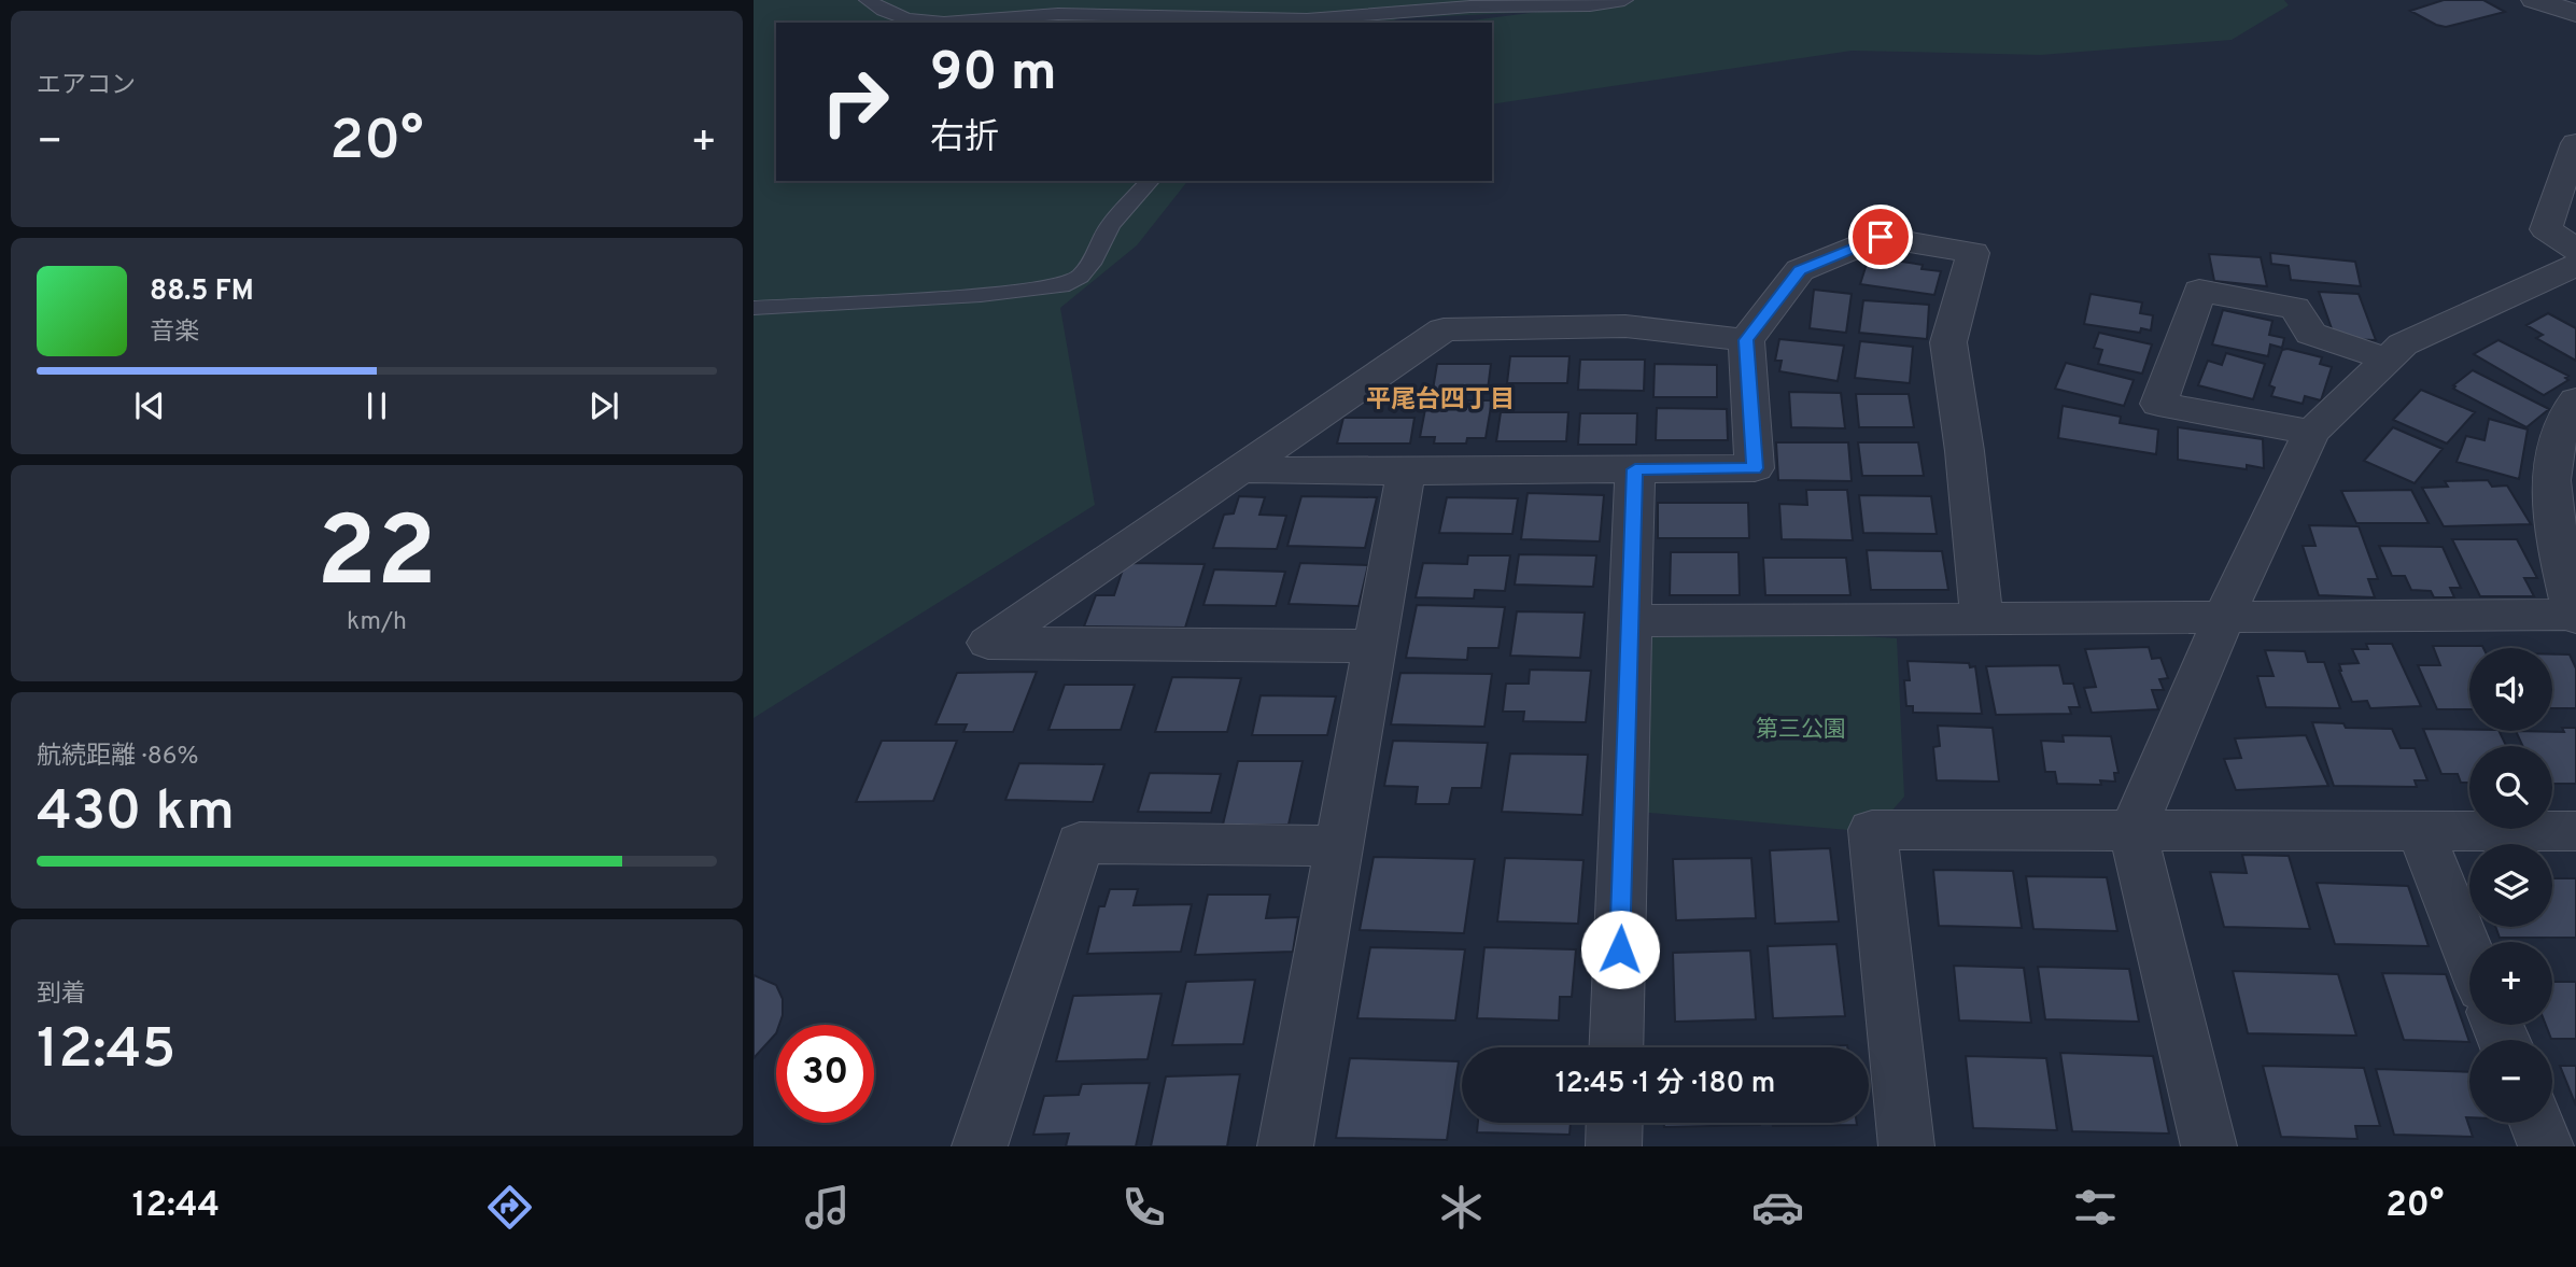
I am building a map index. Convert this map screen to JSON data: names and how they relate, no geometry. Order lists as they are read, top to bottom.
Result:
{
  "districts": ["平尾台四丁目"],
  "parks": ["第三公園"],
  "page": {
    "tile": [
      "エアコン",
      ["22", "km/h"],
      ["航続距離 · 86%", "430 km"],
      ["到着", "12:45"]
    ],
    "turn": ["90 m", "右折"],
    "heat": ["−", "20°", "+"],
    "song": ["88.5 FM", "音楽"],
    "map_buttons": ["+", "−"],
    "limit": "30",
    "trip": "12:45 · 1 分 · 180 m",
    "tabs": ["12:44", "20°"]
  }
}
